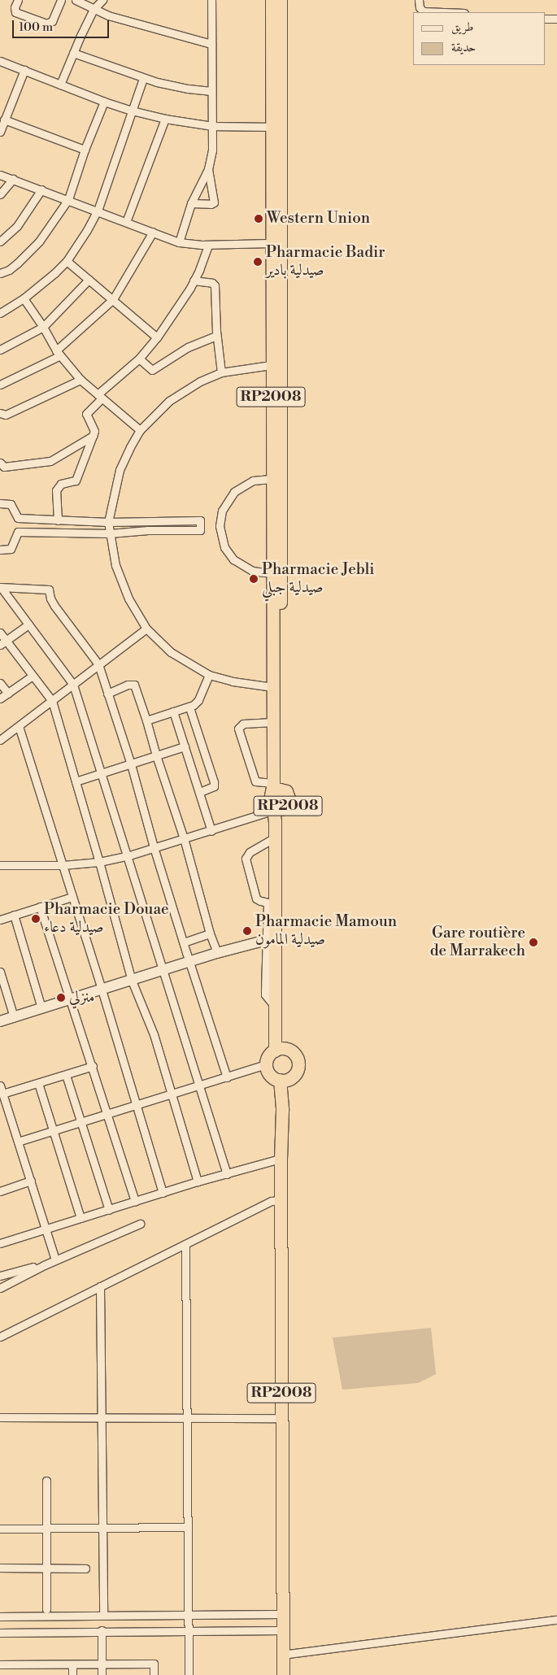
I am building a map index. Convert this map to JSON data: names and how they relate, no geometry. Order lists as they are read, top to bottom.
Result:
{
  "streets": {
    "highway": ["RP2008"]
  },
  "places": [
    "Western Union",
    "Pharmacie Badir صيدلية بادير",
    "Pharmacie Jebli صيدلية جبلي",
    "Pharmacie Douae صيدلية دعاء",
    "Pharmacie Mamoun صيدلية المامون",
    "Gare routière de Marrakech",
    "منزلي"
  ],
  "legend": ["طريق", "حديقة"],
  "scale_bar": "100 m"
}
